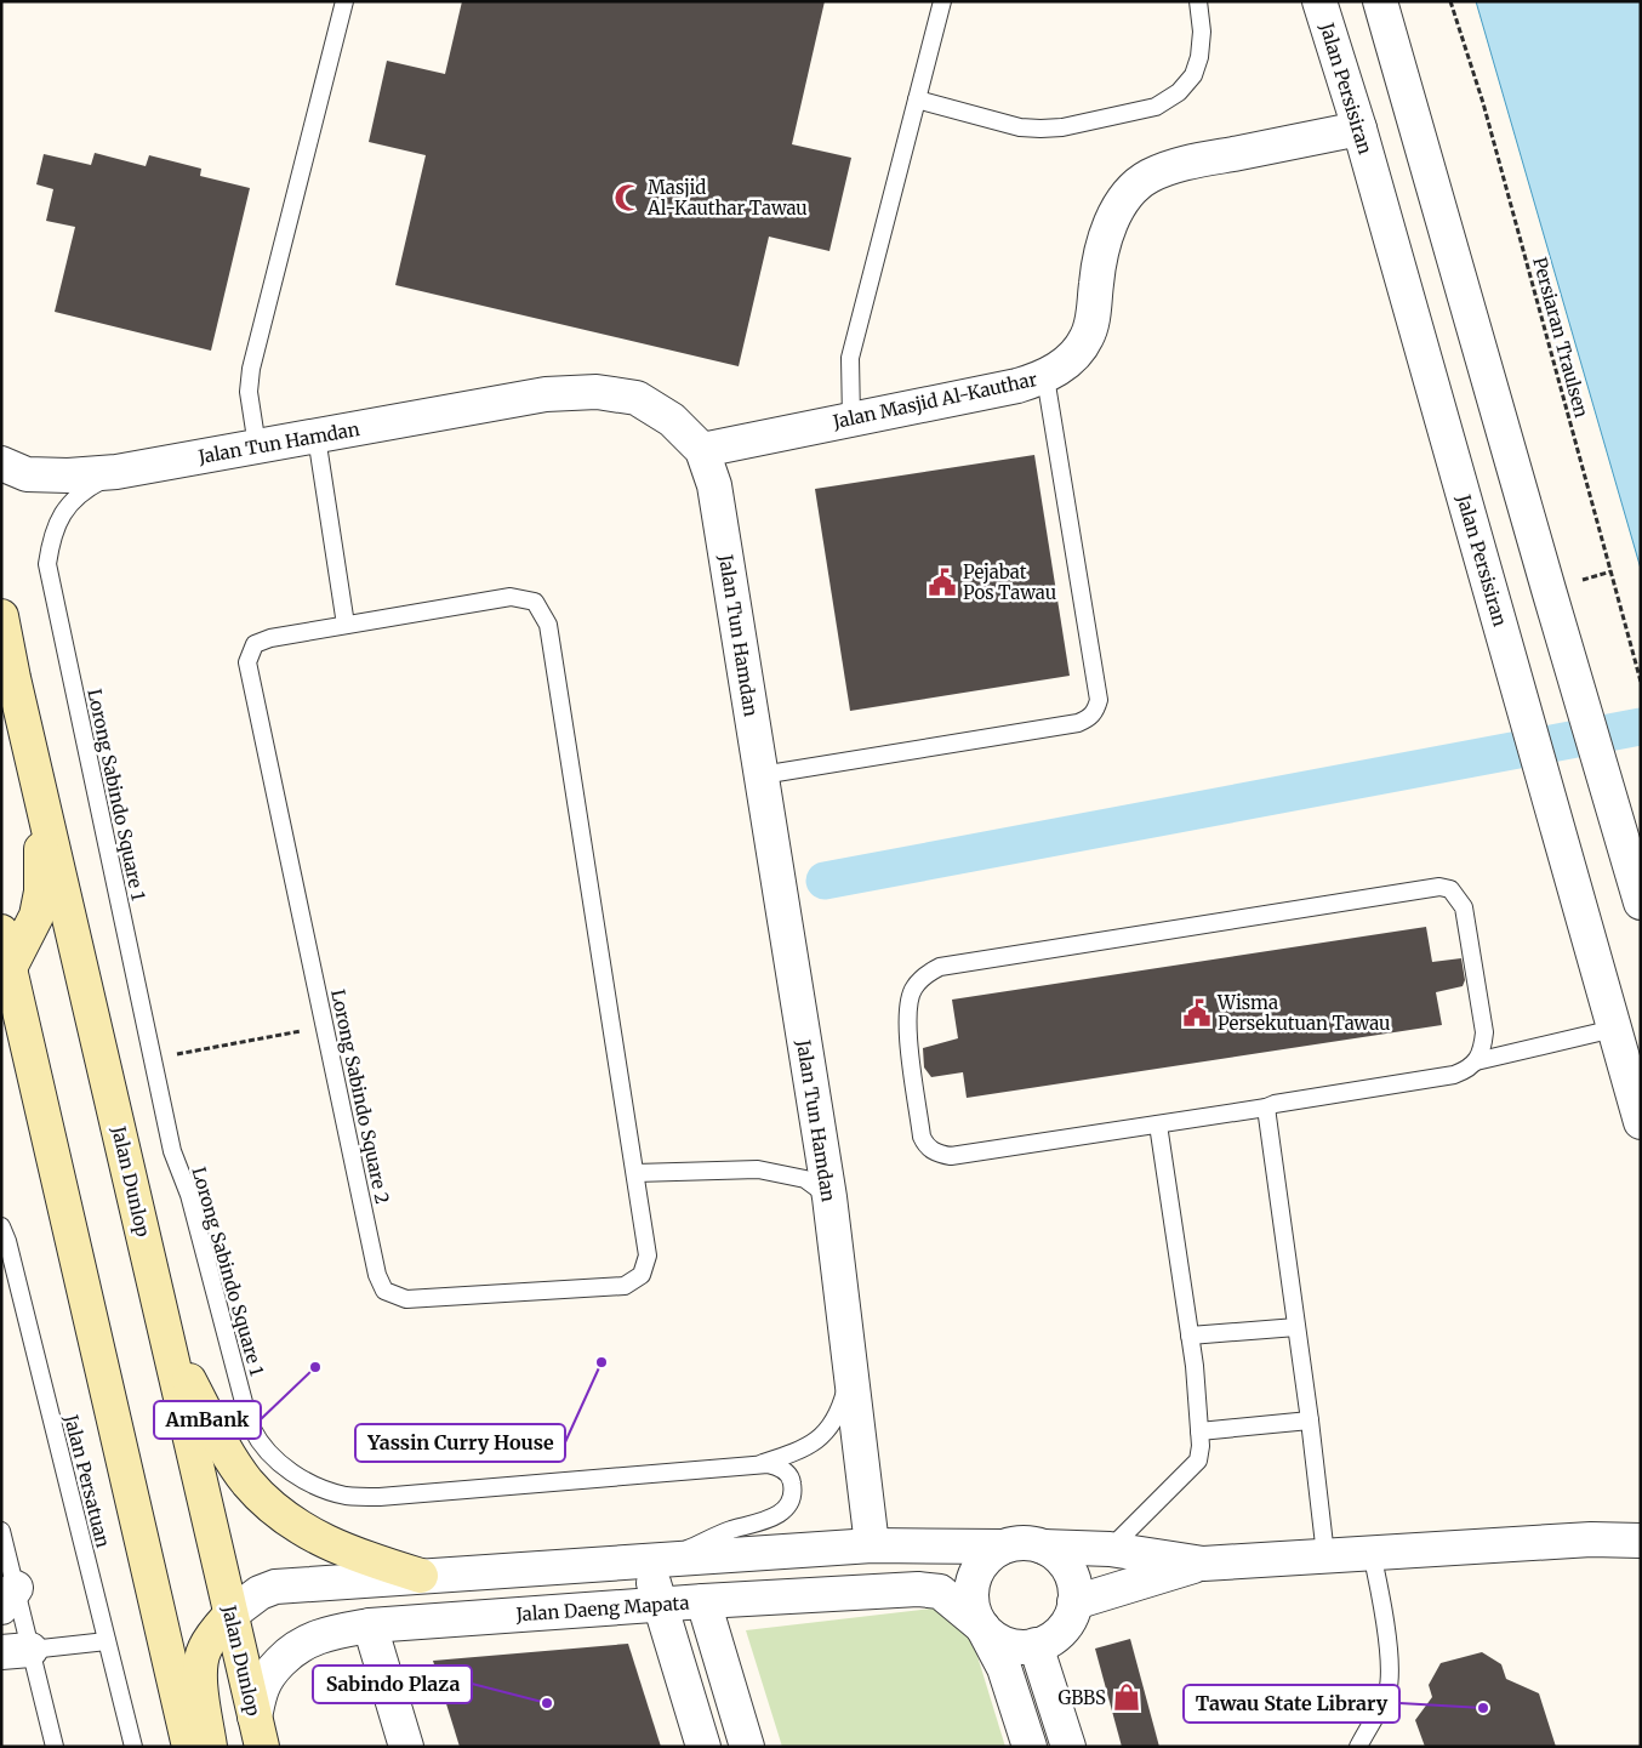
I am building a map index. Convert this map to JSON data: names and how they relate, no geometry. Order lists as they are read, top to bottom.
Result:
{
  "streets": {
    "main road": ["Jalan Dunlop"],
    "street": [
      "Jalan Persisiran",
      "Jalan Masjid Al-Kauthar",
      "Jalan Tun Hamdan",
      "Jalan Daeng Mapata"
    ],
    "lane": ["Lorong Sabindo Square 1", "Lorong Sabindo Square 2", "Jalan Persatuan"],
    "path": ["Persiaran Traulsen"]
  },
  "crossings": [
    ["Jalan Persisiran", "Jalan Masjid Al-Kauthar"],
    ["Jalan Masjid Al-Kauthar", "Jalan Tun Hamdan"],
    ["Jalan Tun Hamdan", "Lorong Sabindo Square 1"],
    ["Jalan Dunlop", "Jalan Daeng Mapata"]
  ],
  "places": {
    "mosque": ["Masjid Al-Kauthar Tawau"],
    "public building": ["Pejabat Pos Tawau", "Wisma Persekutuan Tawau"],
    "other": [
      "Yassin Curry House",
      "AmBank",
      "Sabindo Plaza",
      "Tawau State Library"
    ],
    "shop": ["GBBS"]
  }
}
